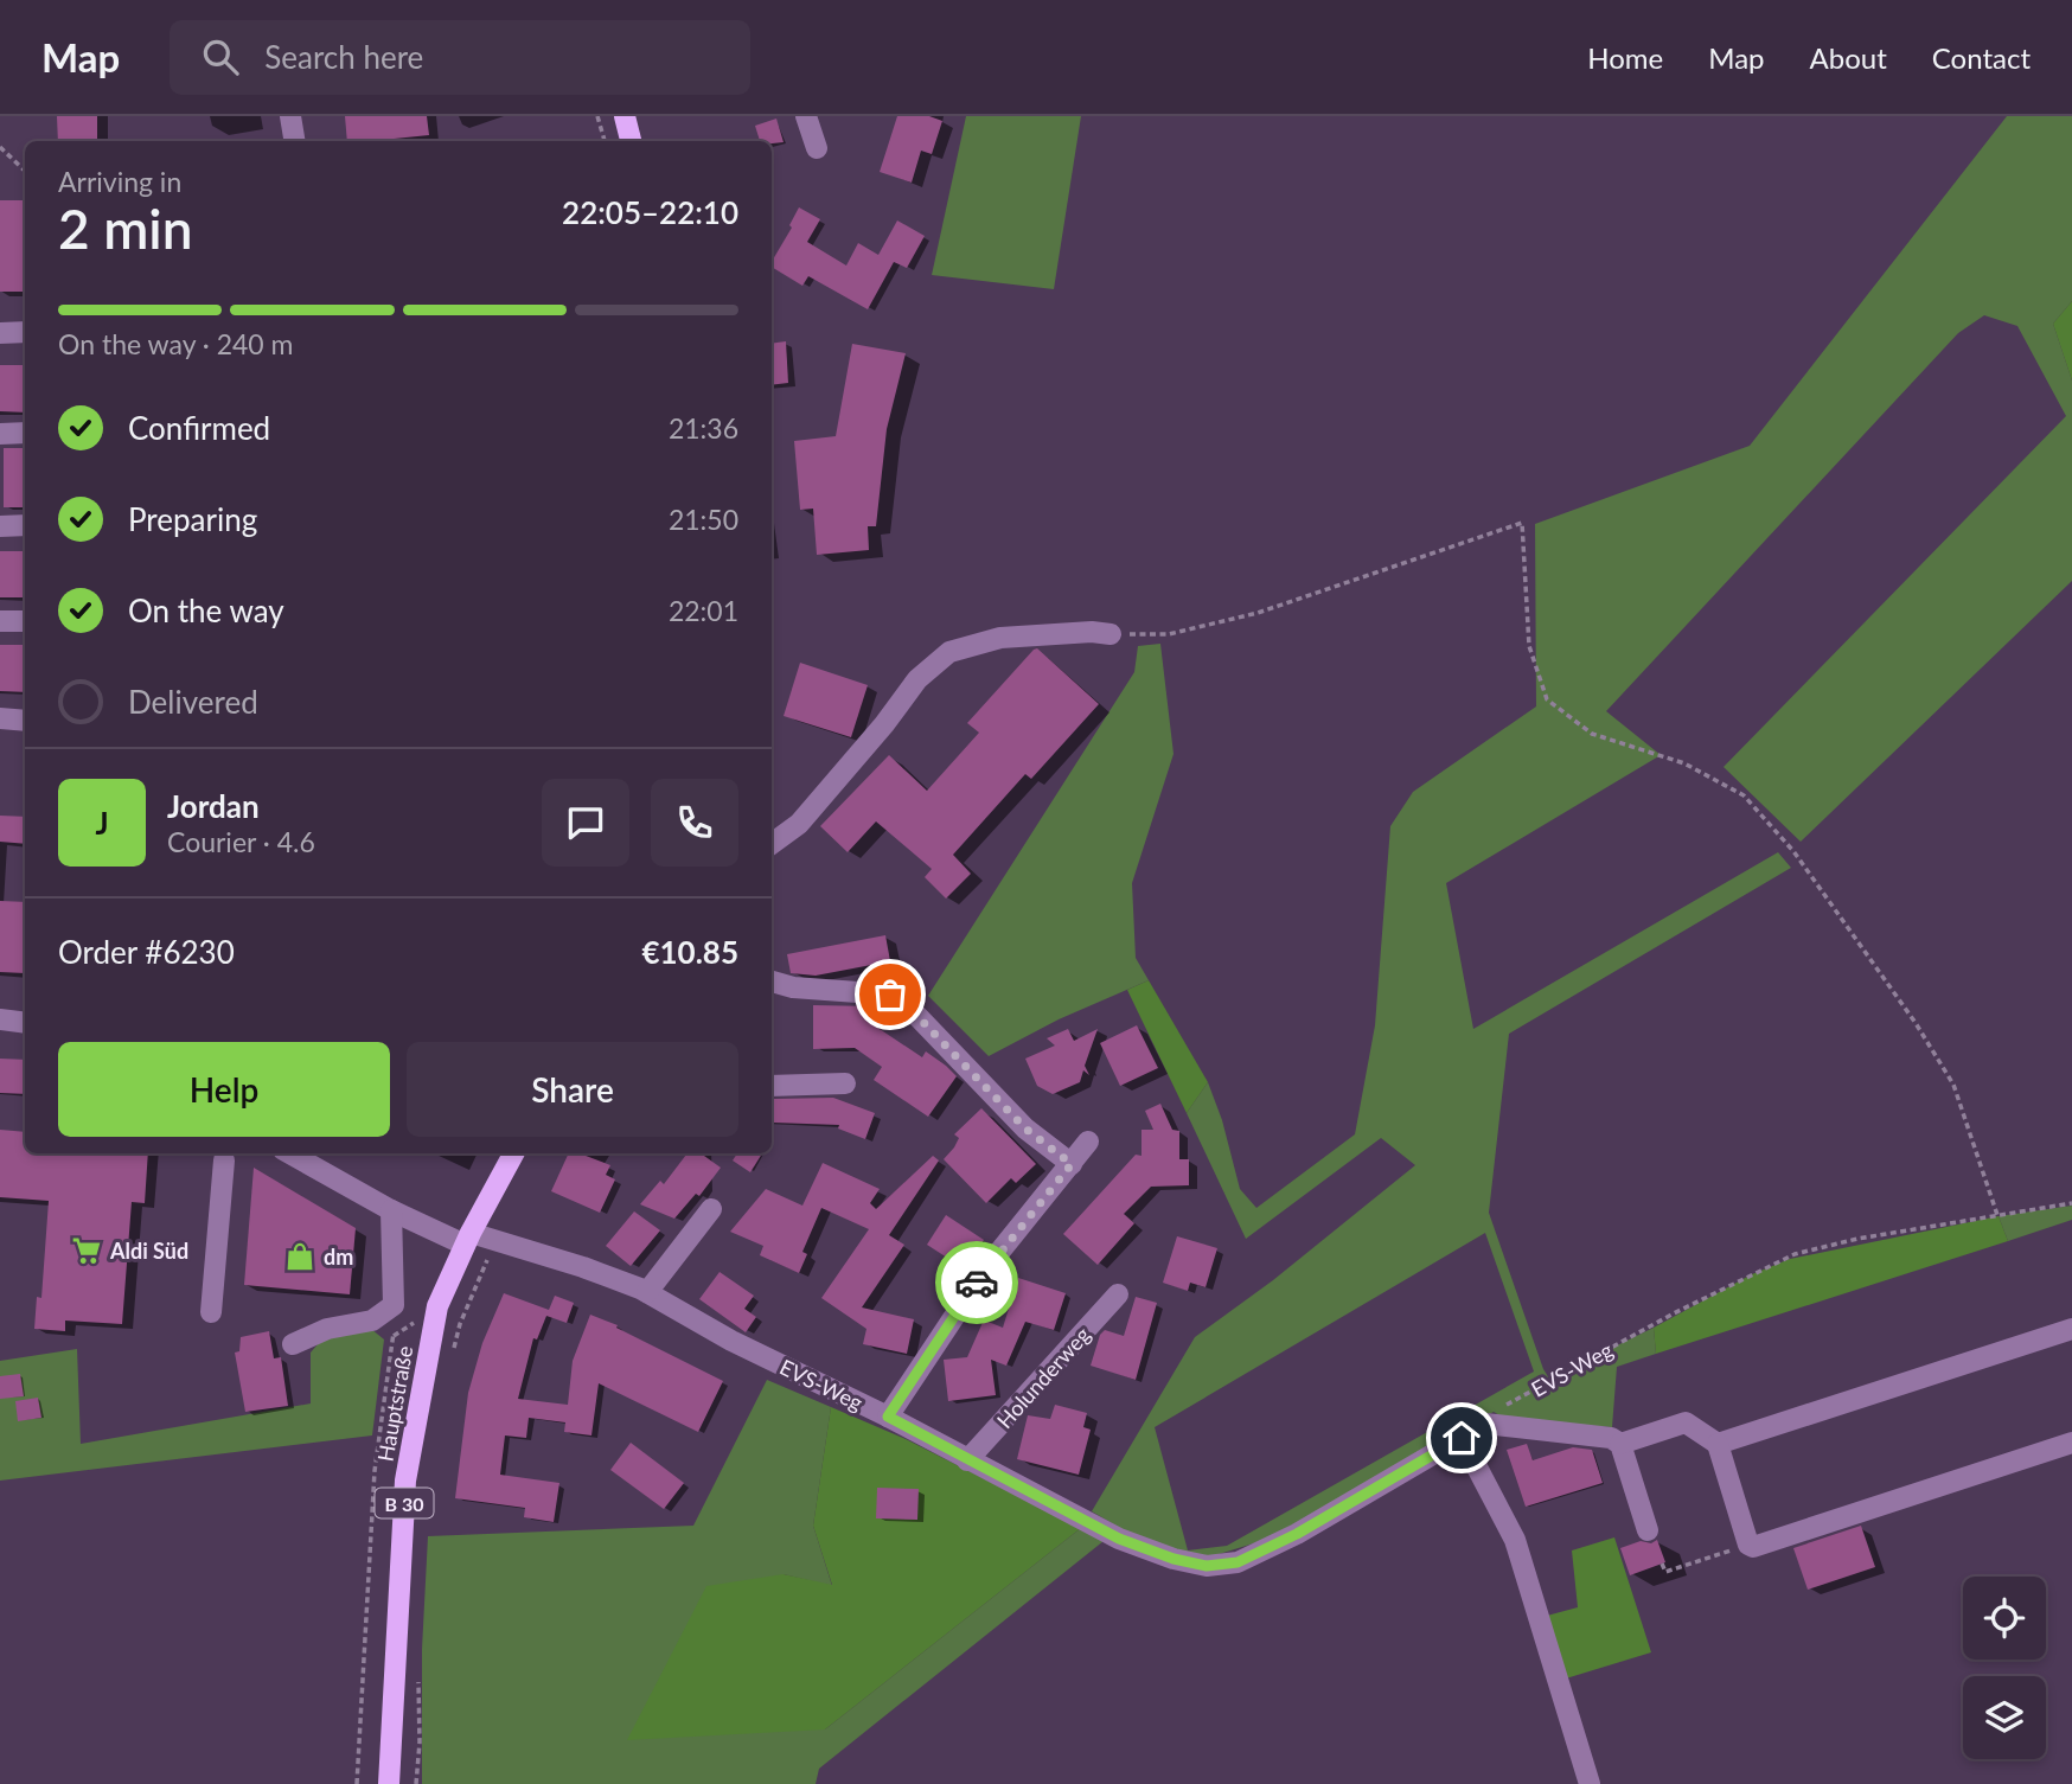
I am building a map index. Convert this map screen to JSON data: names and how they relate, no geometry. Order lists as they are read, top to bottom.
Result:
{
  "streets": {
    "main road": ["Hauptstraße", "B 30"],
    "street": ["EVS-Weg", "Holunderweg"]
  },
  "crossings": [
    ["EVS-Weg", "Holunderweg"],
    ["EVS-Weg", "Hauptstraße"]
  ],
  "places": {
    "supermarket": ["Aldi Süd"],
    "shop": ["dm"]
  },
  "page": {
    "header": "Map",
    "search": "Search here",
    "nav": [
      "Home",
      "Map",
      "About",
      "Contact"
    ],
    "heading": ["2 min", "Arriving in", "22:05–22:10"],
    "panel": [
      "Jordan",
      "Courier · 4.6",
      "Order #6230",
      "€10.85"
    ],
    "bar": "On the way · 240 m",
    "list": [
      ["Confirmed", "21:36"],
      ["Preparing", "21:50"],
      ["On the way", "22:01"],
      "Delivered"
    ],
    "round": "J",
    "buttons": ["Help", "Share"]
  }
}
